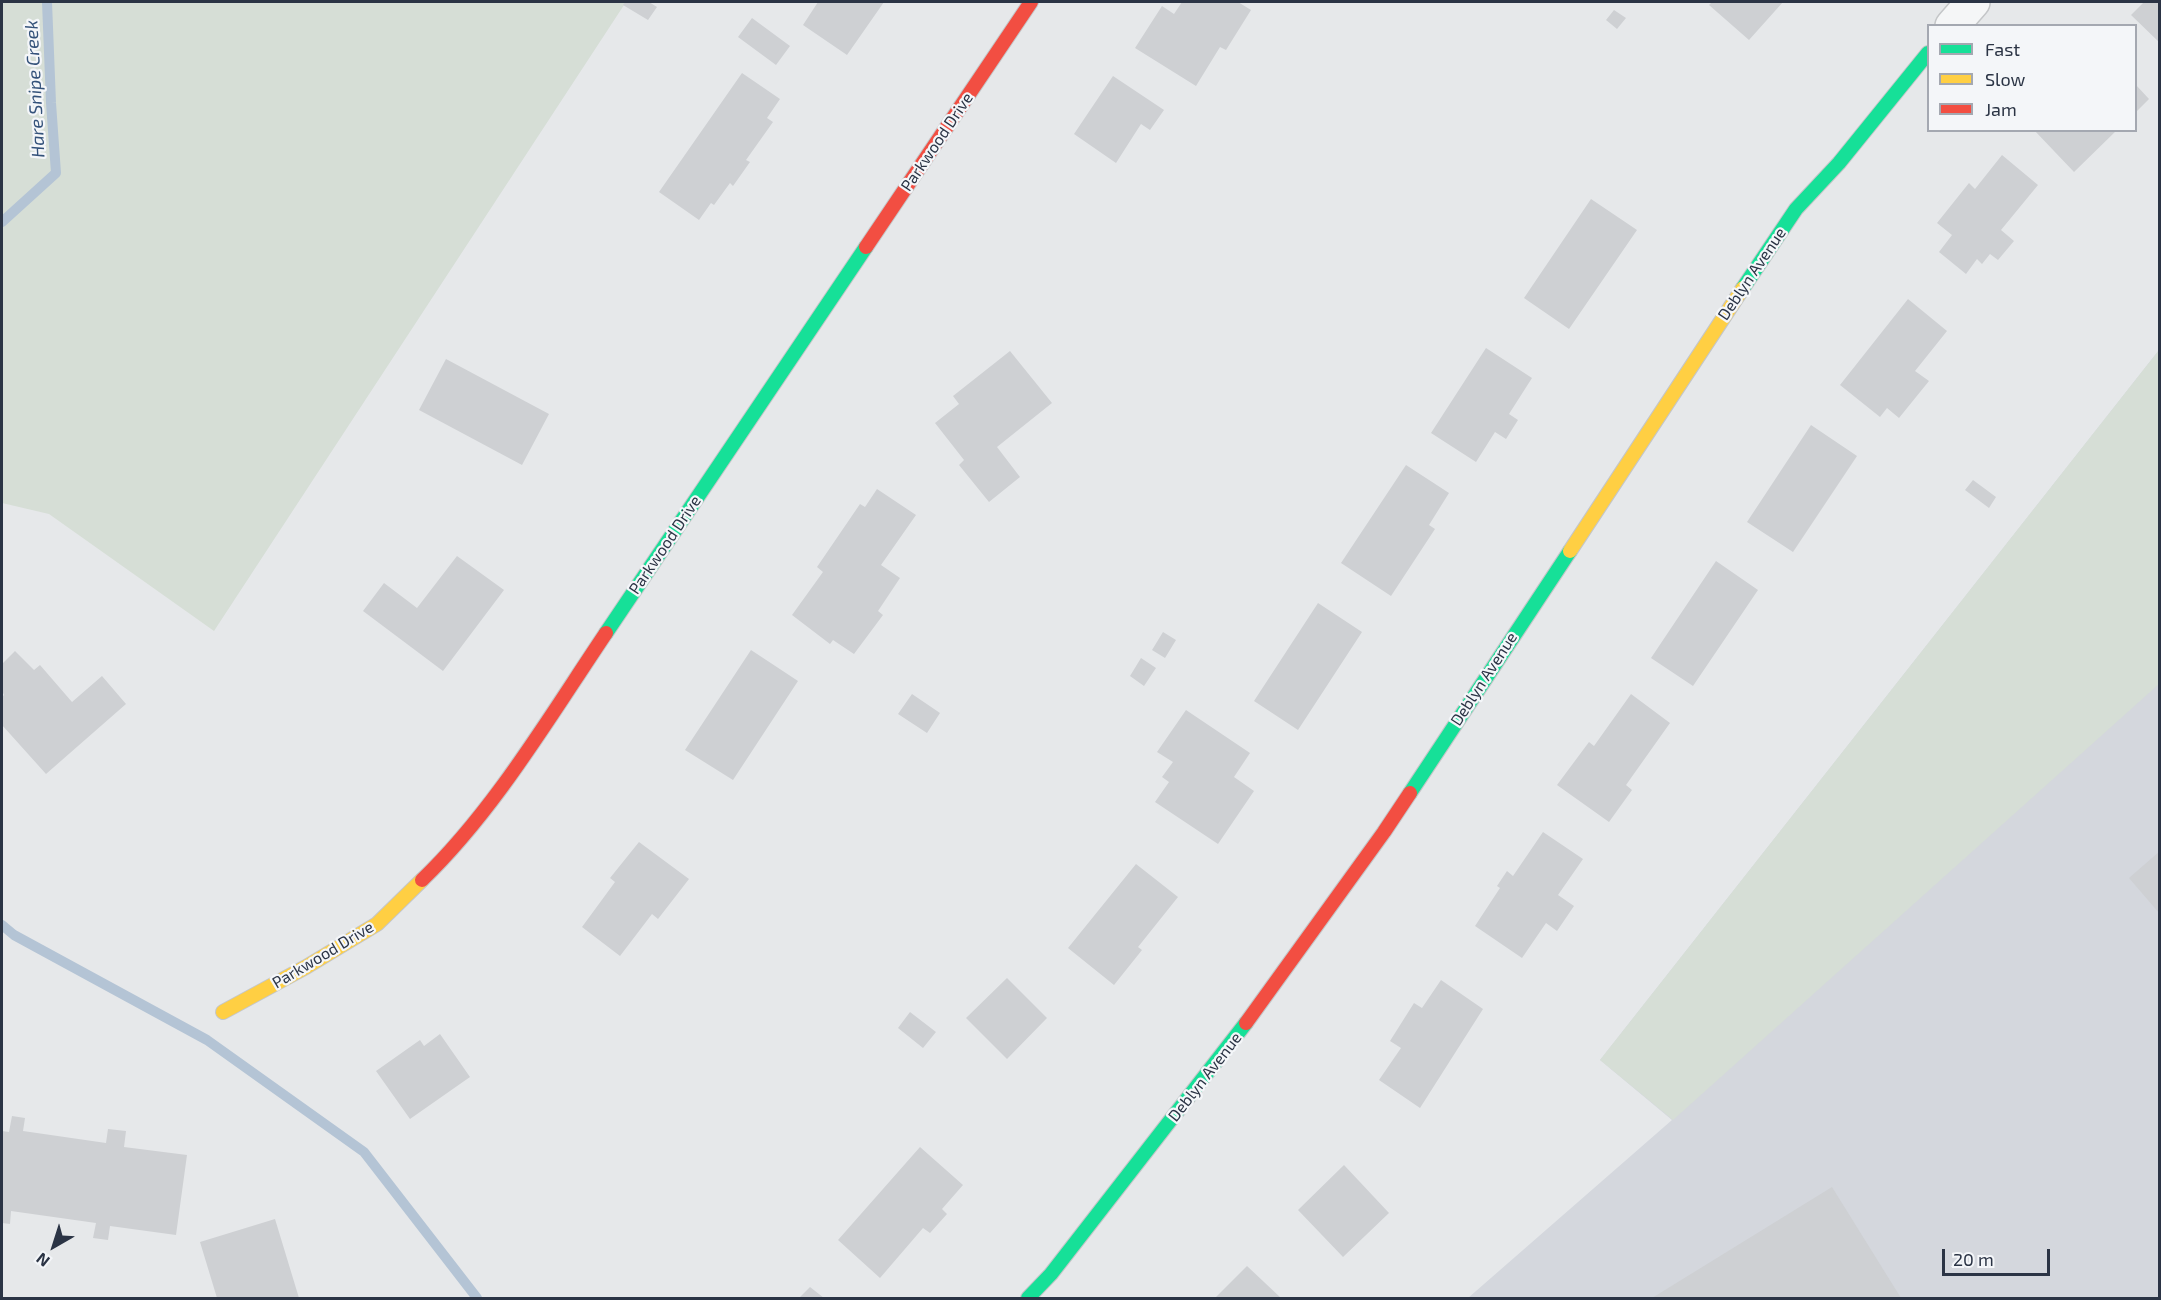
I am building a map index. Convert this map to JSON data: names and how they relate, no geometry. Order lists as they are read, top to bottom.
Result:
{
  "streets": {
    "street": ["Parkwood Drive", "Deblyn Avenue"]
  },
  "water": ["Hare Snipe Creek"],
  "legend": ["Fast", "Slow", "Jam"],
  "scale_bar": "20 m",
  "north": "bottom left"
}
